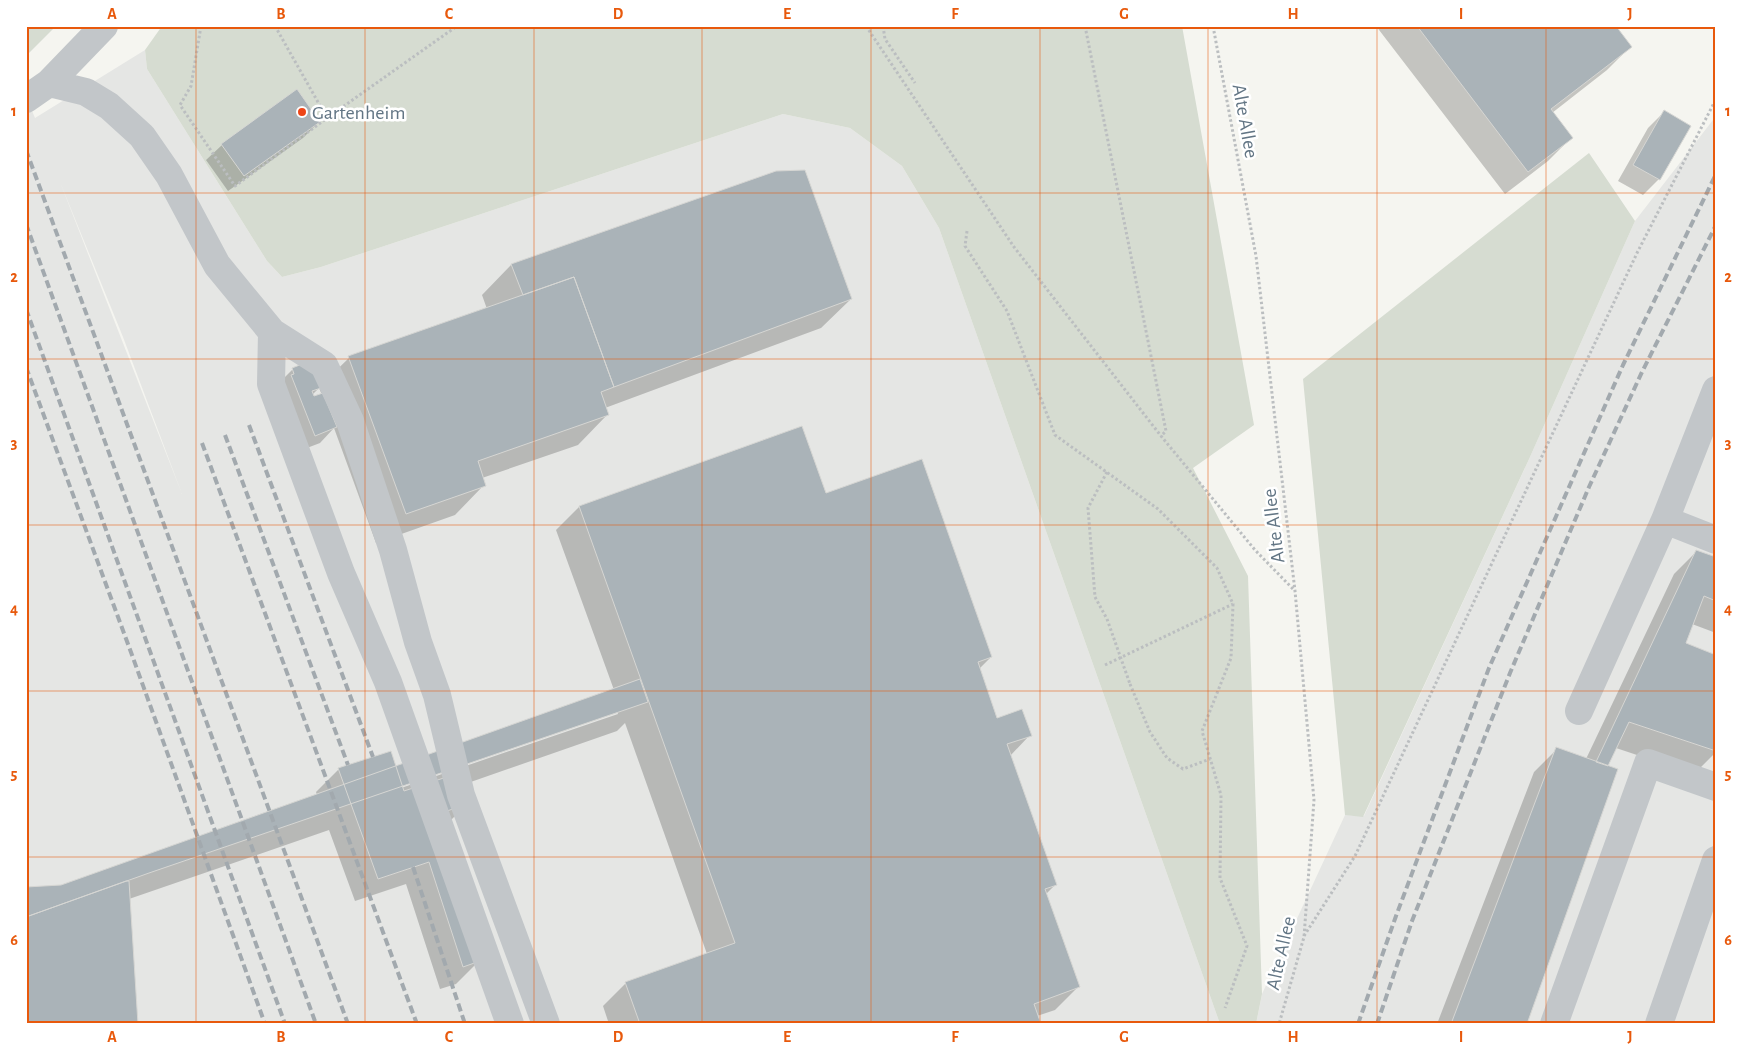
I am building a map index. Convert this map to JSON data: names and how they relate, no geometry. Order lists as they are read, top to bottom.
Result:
{
  "streets": {
    "path": ["Alte Allee"]
  },
  "places": ["Gartenheim"],
  "grid": {
    "columns": [
      "A",
      "B",
      "C",
      "D",
      "E",
      "F",
      "G",
      "H",
      "I",
      "J"
    ],
    "rows": [
      "1",
      "2",
      "3",
      "4",
      "5",
      "6"
    ]
  }
}
